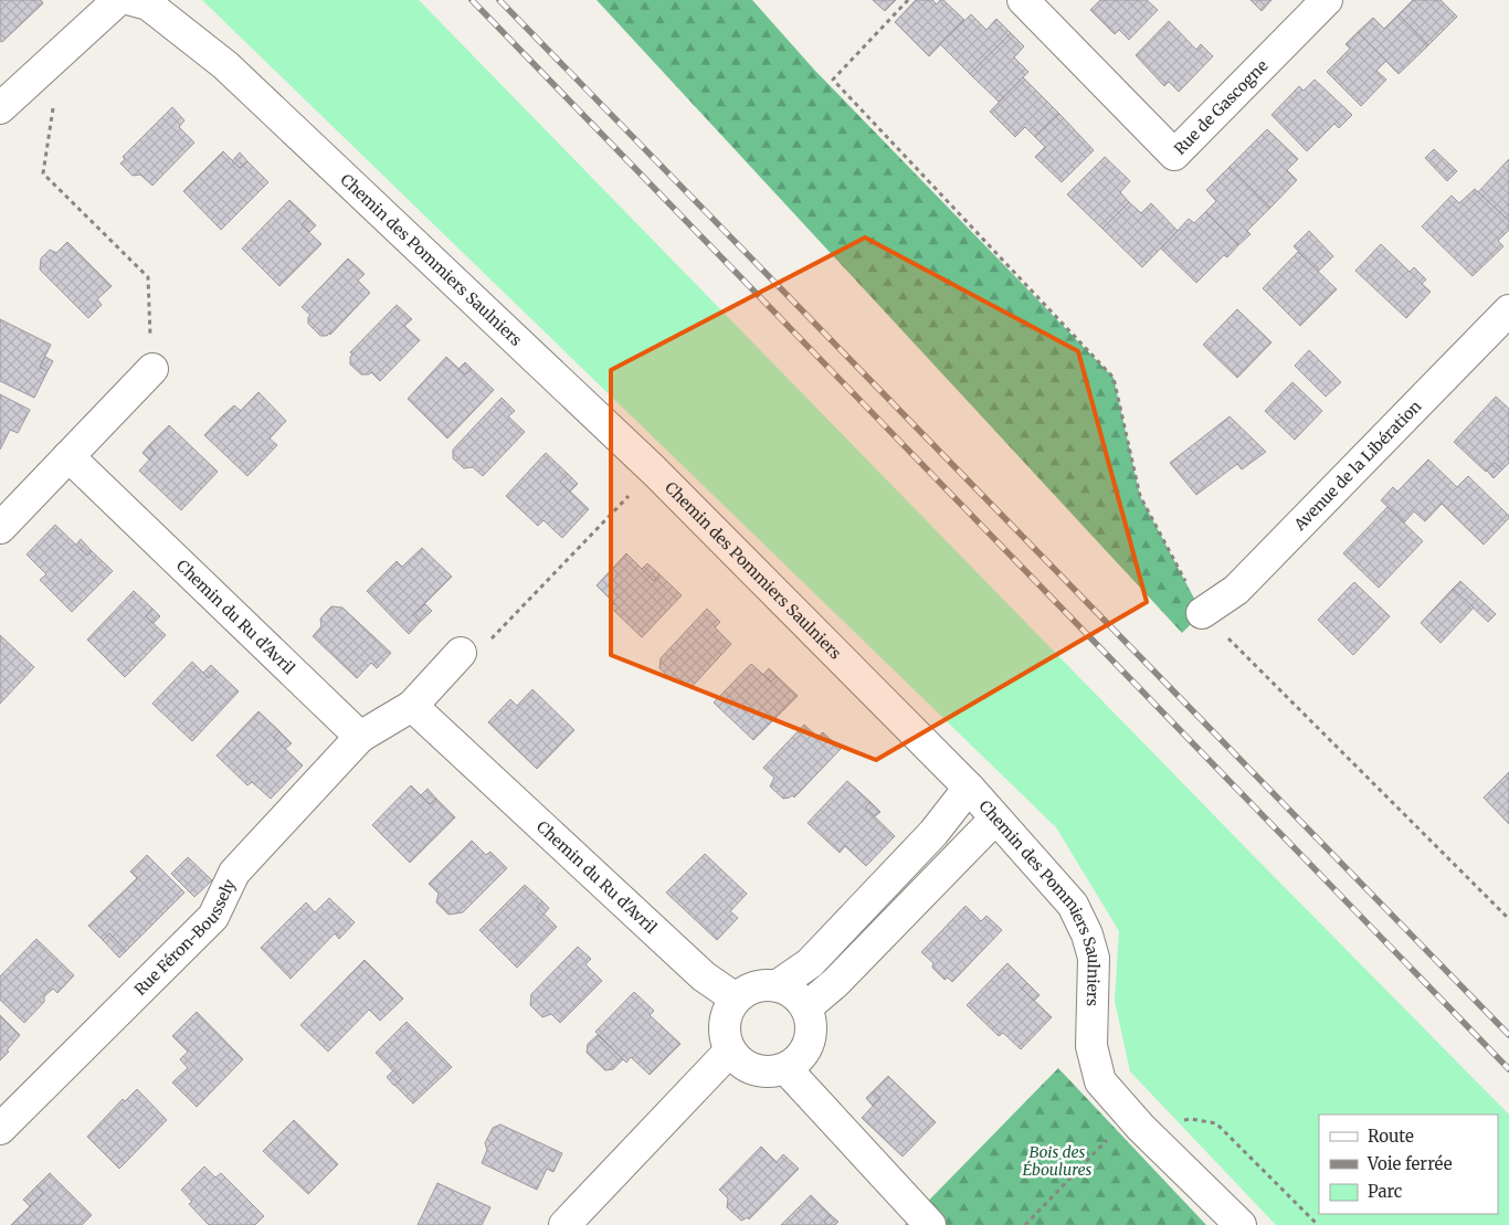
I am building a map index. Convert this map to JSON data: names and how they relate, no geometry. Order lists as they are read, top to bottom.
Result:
{
  "streets": {
    "street": [
      "Rue de Gascogne",
      "Chemin des Pommiers Saulniers",
      "Avenue de la Libération",
      "Chemin du Ru d'Avril",
      "Rue Féron-Boussely"
    ]
  },
  "crossings": [
    ["Chemin du Ru d'Avril", "Rue Féron-Boussely"]
  ],
  "parks": ["Bois des Éboulures"],
  "legend": ["Route", "Voie ferrée", "Parc"]
}
